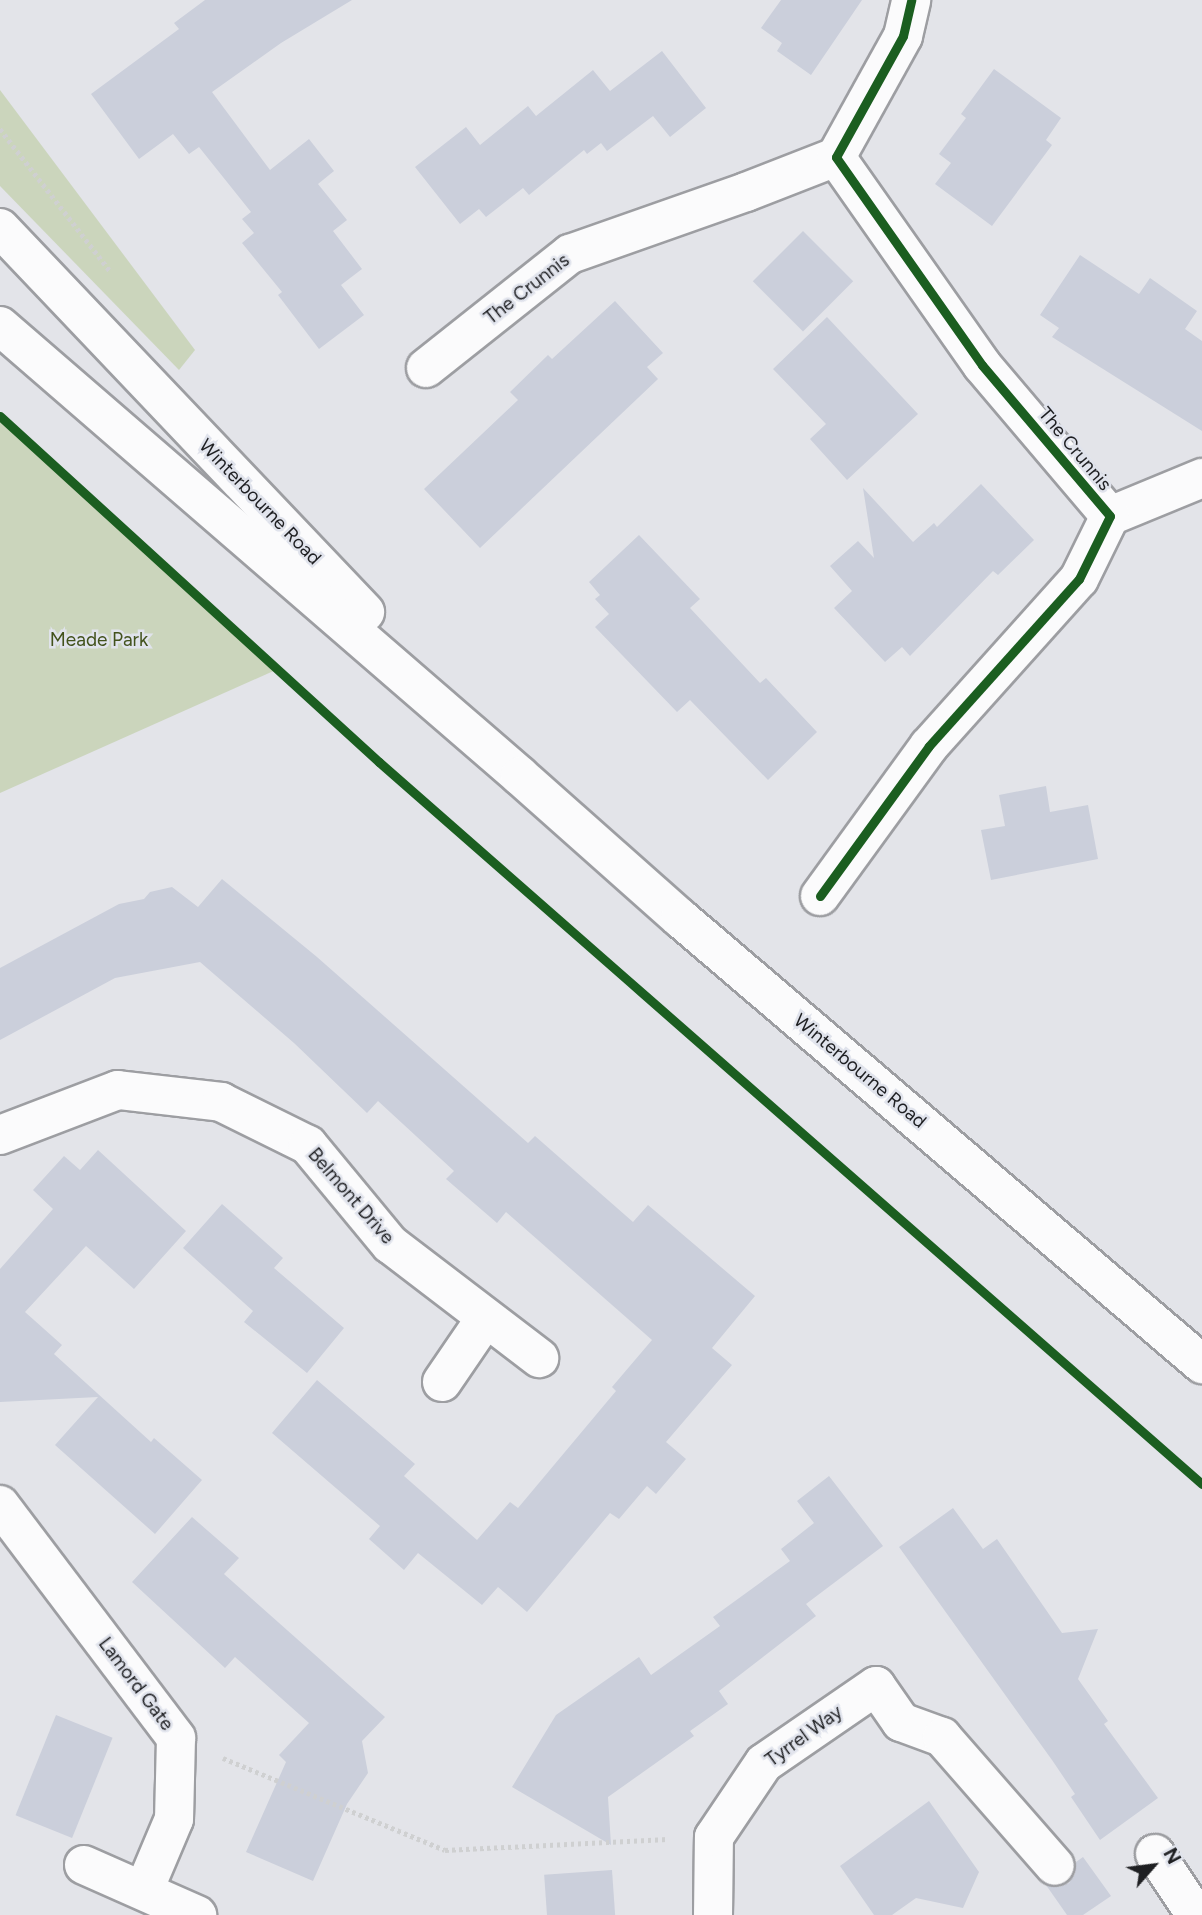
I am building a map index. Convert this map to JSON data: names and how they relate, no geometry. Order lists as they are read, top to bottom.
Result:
{
  "streets": {
    "street": [
      "The Crunnis",
      "Winterbourne Road",
      "Belmont Drive",
      "Lamord Gate",
      "Tyrrel Way"
    ]
  },
  "parks": ["Meade Park"],
  "north": "top right"
}
